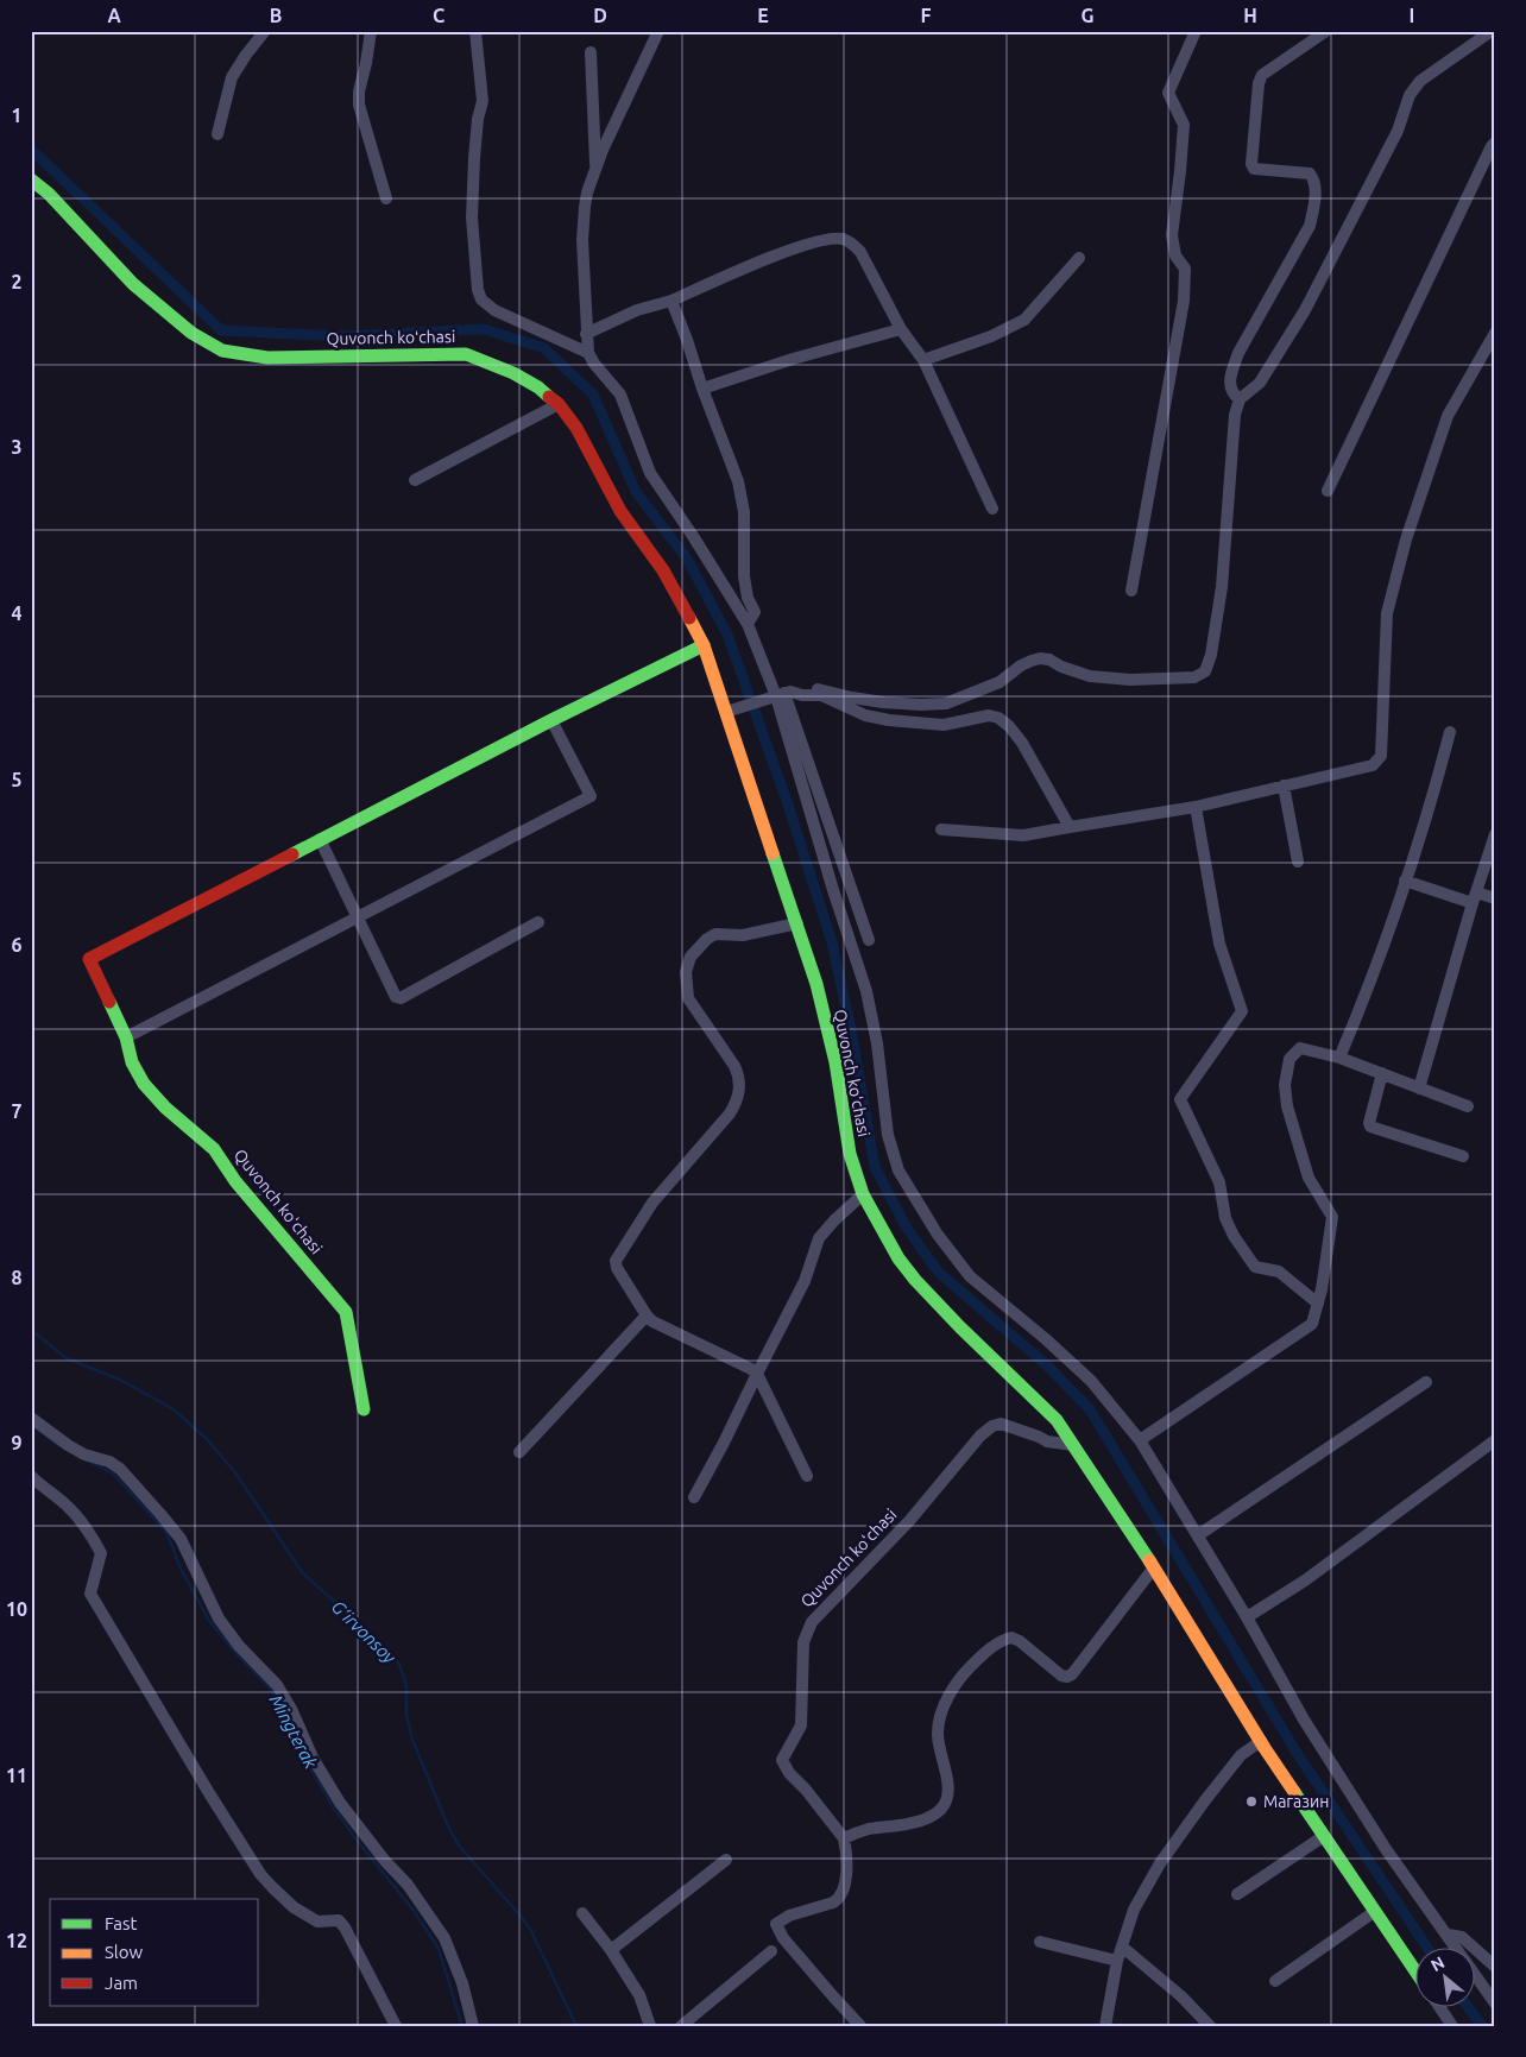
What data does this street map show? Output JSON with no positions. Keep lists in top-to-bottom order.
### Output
{
  "streets": {
    "street": ["Quvonch koʻchasi"]
  },
  "water": ["G‘irvonsoy", "Mingterak"],
  "places": ["Магазин"],
  "legend": ["Fast", "Slow", "Jam"],
  "north": "top left",
  "grid": {
    "columns": [
      "A",
      "B",
      "C",
      "D",
      "E",
      "F",
      "G",
      "H",
      "I"
    ],
    "rows": [
      "1",
      "2",
      "3",
      "4",
      "5",
      "6",
      "7",
      "8",
      "9",
      "10",
      "11",
      "12"
    ]
  }
}
